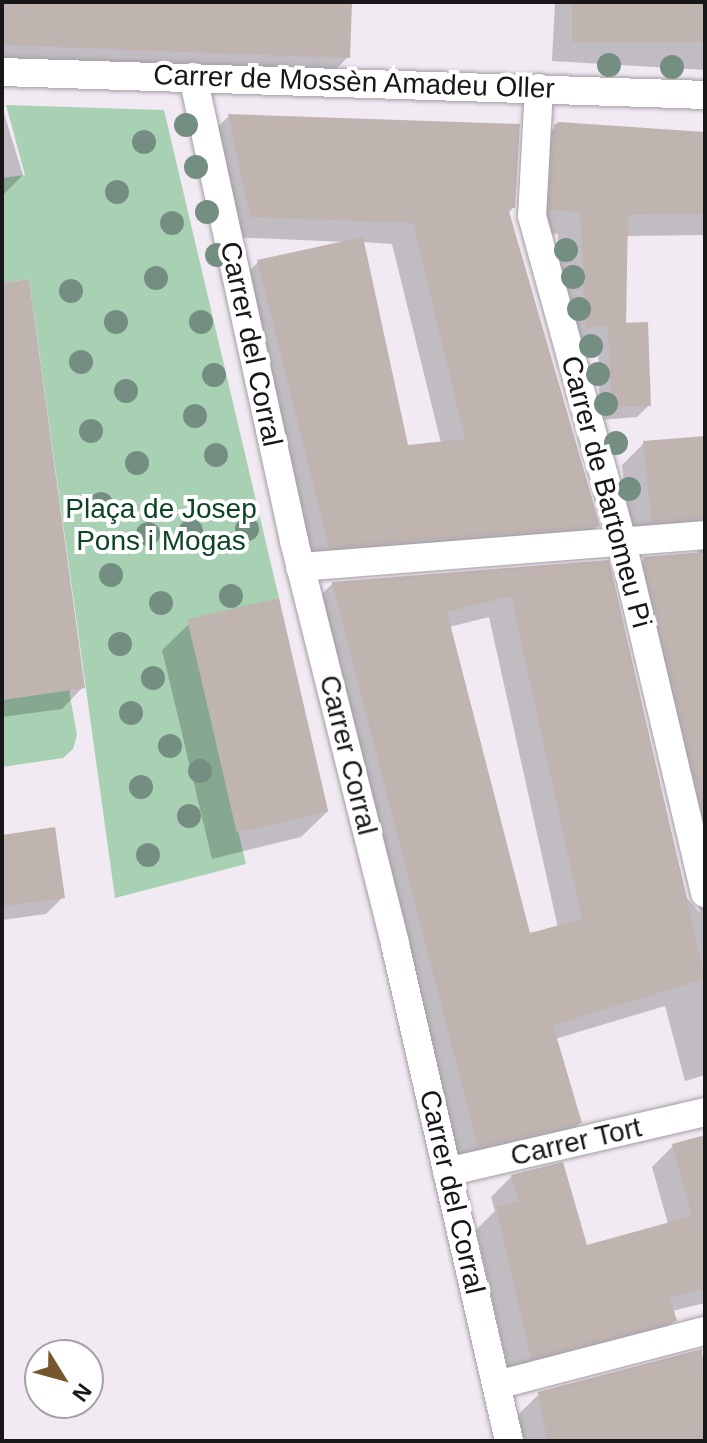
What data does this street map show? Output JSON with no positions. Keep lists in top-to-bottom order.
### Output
{
  "streets": {
    "street": [
      "Carrer de Mossèn Amadeu Oller",
      "Carrer del Corral",
      "Carrer de Bartomeu Pi",
      "Carrer Corral",
      "Carrer Tort"
    ]
  },
  "crossings": [
    ["Carrer de Mossèn Amadeu Oller", "Carrer del Corral"],
    ["Carrer de Mossèn Amadeu Oller", "Carrer de Bartomeu Pi"],
    ["Carrer del Corral", "Carrer Corral"],
    ["Carrer del Corral", "Carrer Tort"]
  ],
  "parks": ["Plaça de Josep Pons i Mogas"],
  "north": "bottom right"
}
